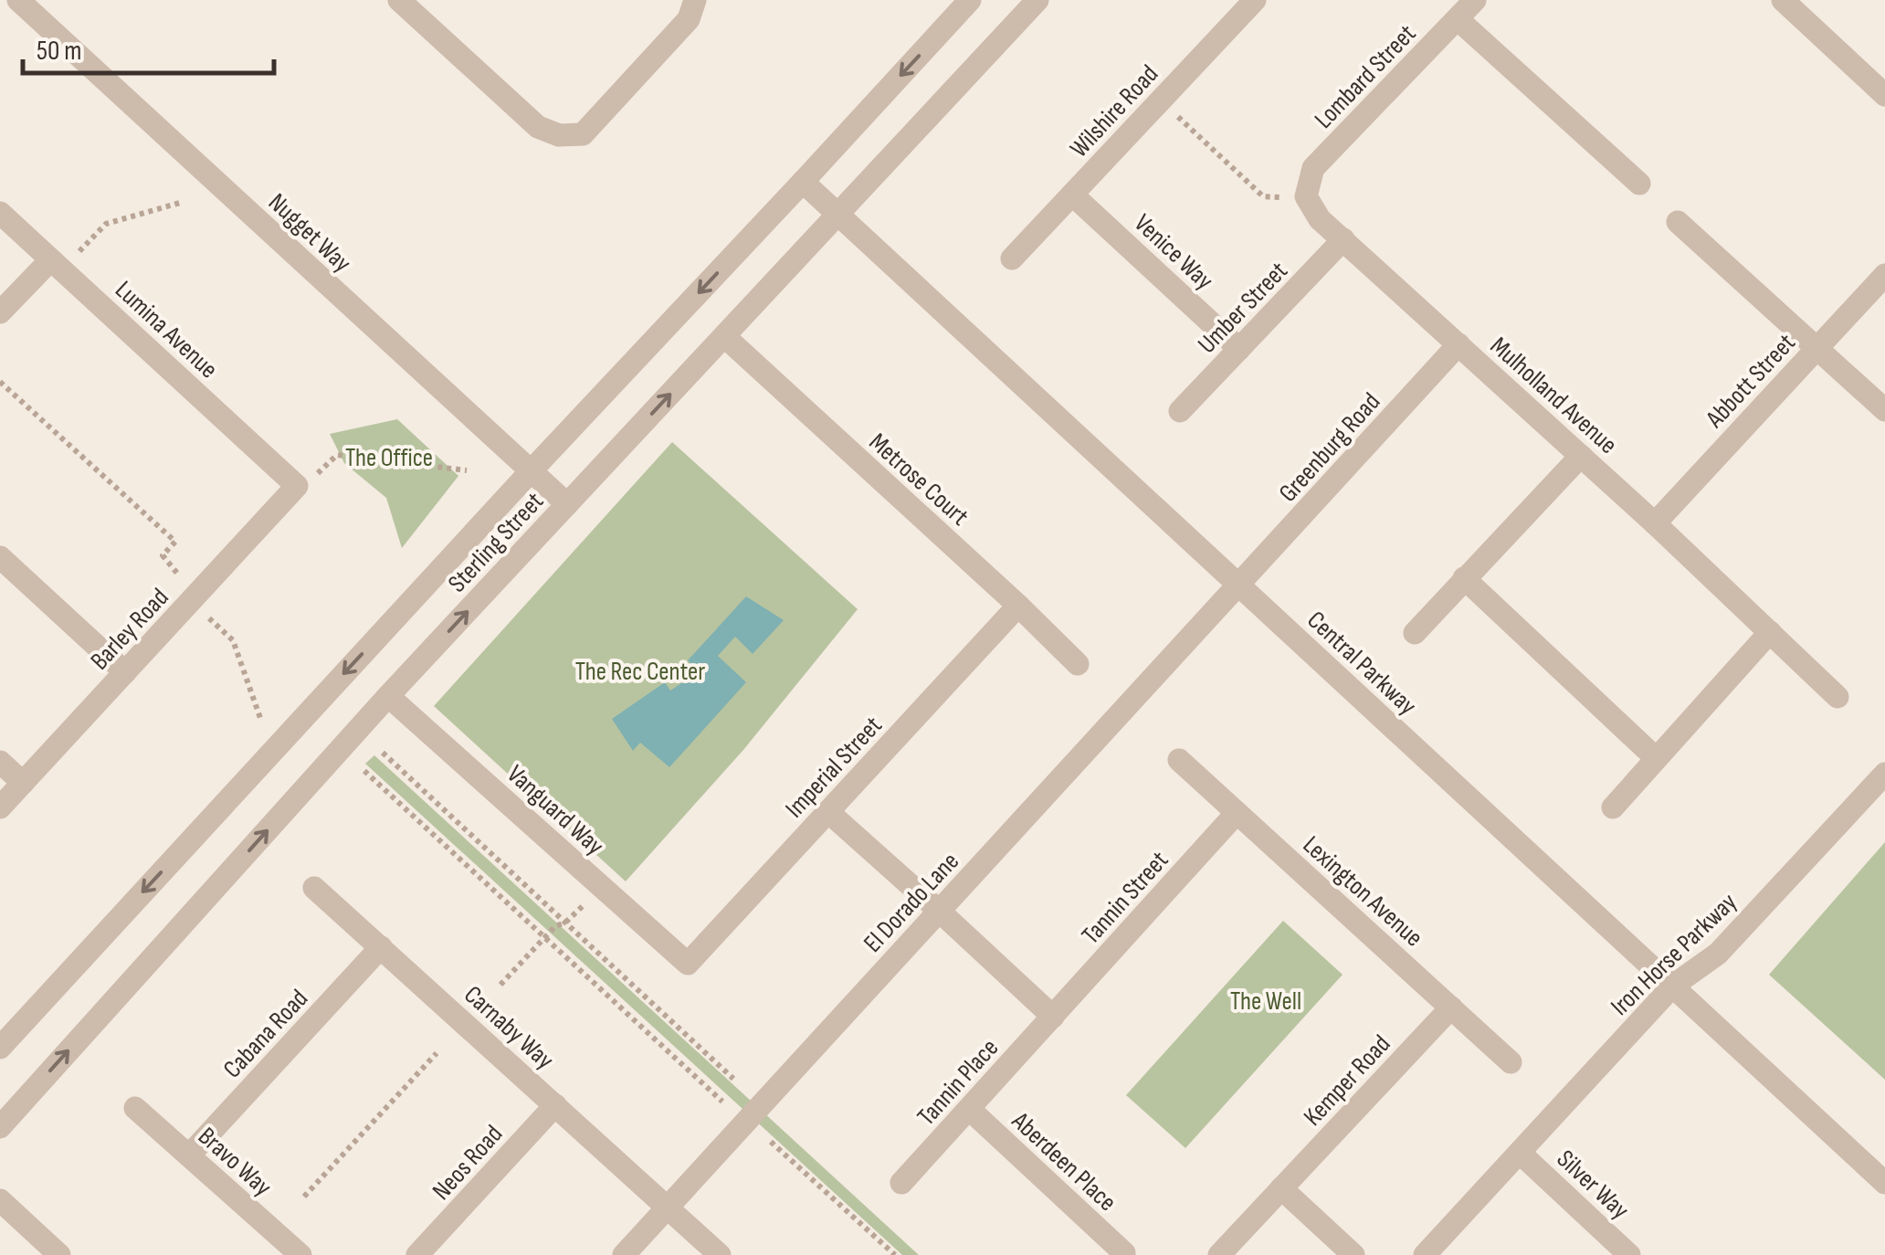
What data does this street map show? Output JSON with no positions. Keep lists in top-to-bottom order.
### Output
{
  "streets": {
    "street": [
      "Lombard Street",
      "Wilshire Road",
      "Nugget Way",
      "Venice Way",
      "Umber Street",
      "Lumina Avenue",
      "Abbott Street",
      "Mulholland Avenue",
      "Greenburg Road",
      "Metrose Court",
      "Sterling Street",
      "Barley Road",
      "Central Parkway",
      "Imperial Street",
      "Vanguard Way",
      "Lexington Avenue",
      "Tannin Street",
      "El Dorado Lane",
      "Iron Horse Parkway",
      "Carnaby Way",
      "Cabana Road",
      "Kemper Road",
      "Tannin Place",
      "Bravo Way",
      "Aberdeen Place",
      "Neos Road",
      "Silver Way"
    ]
  },
  "crossings": [
    ["Lombard Street", "Mulholland Avenue"],
    ["Wilshire Road", "Venice Way"],
    ["Nugget Way", "Sterling Street"],
    ["Venice Way", "Umber Street"],
    ["Umber Street", "Mulholland Avenue"],
    ["Lumina Avenue", "Barley Road"],
    ["Abbott Street", "Mulholland Avenue"],
    ["Mulholland Avenue", "Greenburg Road"],
    ["Greenburg Road", "Central Parkway"],
    ["Greenburg Road", "El Dorado Lane"],
    ["Metrose Court", "Sterling Street"],
    ["Metrose Court", "Imperial Street"],
    ["Sterling Street", "Central Parkway"],
    ["Sterling Street", "Vanguard Way"],
    ["Central Parkway", "El Dorado Lane"],
    ["Central Parkway", "Iron Horse Parkway"],
    ["Imperial Street", "Vanguard Way"],
    ["Lexington Avenue", "Tannin Street"],
    ["Lexington Avenue", "Kemper Road"],
    ["Tannin Street", "Tannin Place"],
    ["El Dorado Lane", "Carnaby Way"],
    ["Iron Horse Parkway", "Silver Way"],
    ["Carnaby Way", "Cabana Road"],
    ["Carnaby Way", "Neos Road"],
    ["Cabana Road", "Bravo Way"],
    ["Tannin Place", "Aberdeen Place"]
  ],
  "parks": ["The Office", "The Rec Center", "The Well"],
  "scale_bar": "50 m"
}
